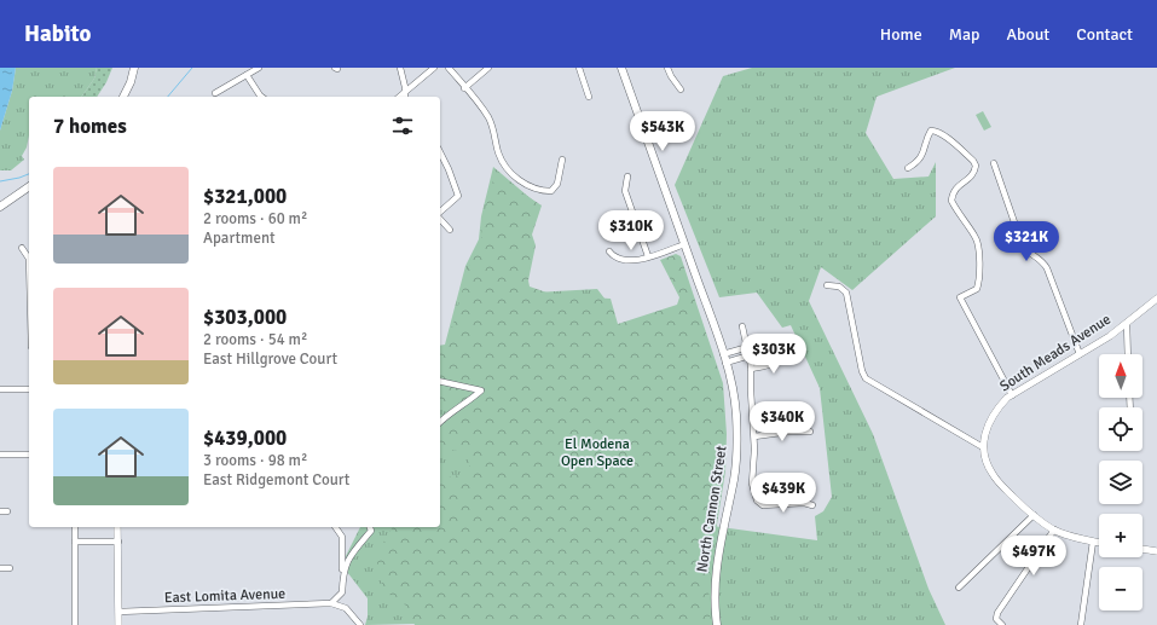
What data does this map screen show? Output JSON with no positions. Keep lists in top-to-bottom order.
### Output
{
  "streets": {
    "main road": ["North Cannon Street"],
    "street": ["South Meads Avenue", "East Lomita Avenue"]
  },
  "parks": ["El Modena Open Space"],
  "north": "top",
  "page": {
    "header": "Habito",
    "nav": [
      "Home",
      "Map",
      "About",
      "Contact"
    ],
    "heading": "7 homes",
    "price": [
      "$543K",
      "$310K",
      "$321K",
      "$303K",
      "$340K",
      "$439K",
      "$497K"
    ],
    "list": [
      {
        "name": "$321,000",
        "note": "2 rooms · 60 m² · Apartment"
      },
      {
        "name": "$303,000",
        "note": "2 rooms · 54 m² · East Hillgrove Court"
      },
      {
        "name": "$439,000",
        "note": "3 rooms · 98 m² · East Ridgemont Court"
      }
    ],
    "map_buttons": ["+", "−"]
  }
}
